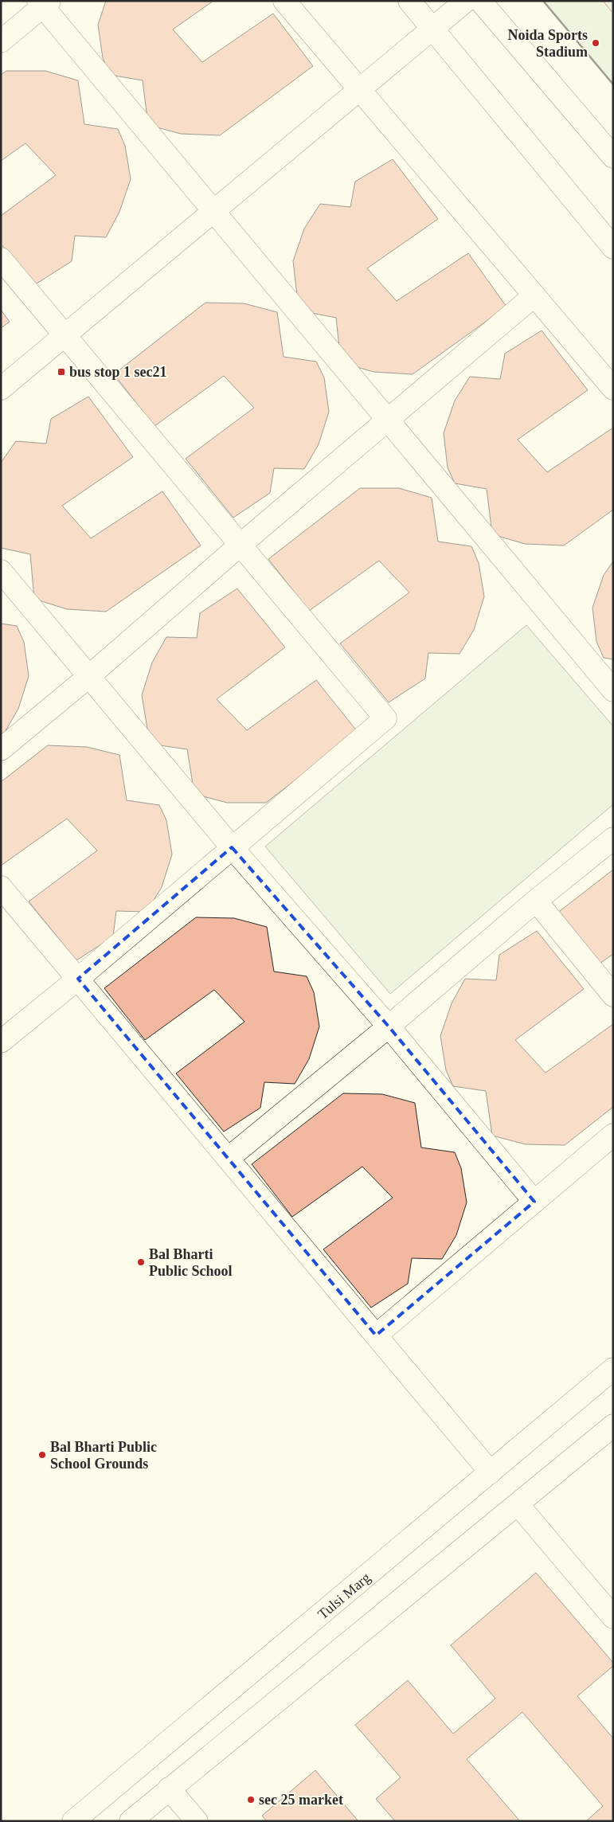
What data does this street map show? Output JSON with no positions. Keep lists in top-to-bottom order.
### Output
{
  "streets": {
    "street": ["Tulsi Marg"]
  },
  "places": {
    "other": [
      "Noida Sports Stadium",
      "Bal Bharti Public School",
      "Bal Bharti Public School Grounds",
      "sec 25 market"
    ],
    "transit": ["bus stop 1 sec21"]
  }
}
